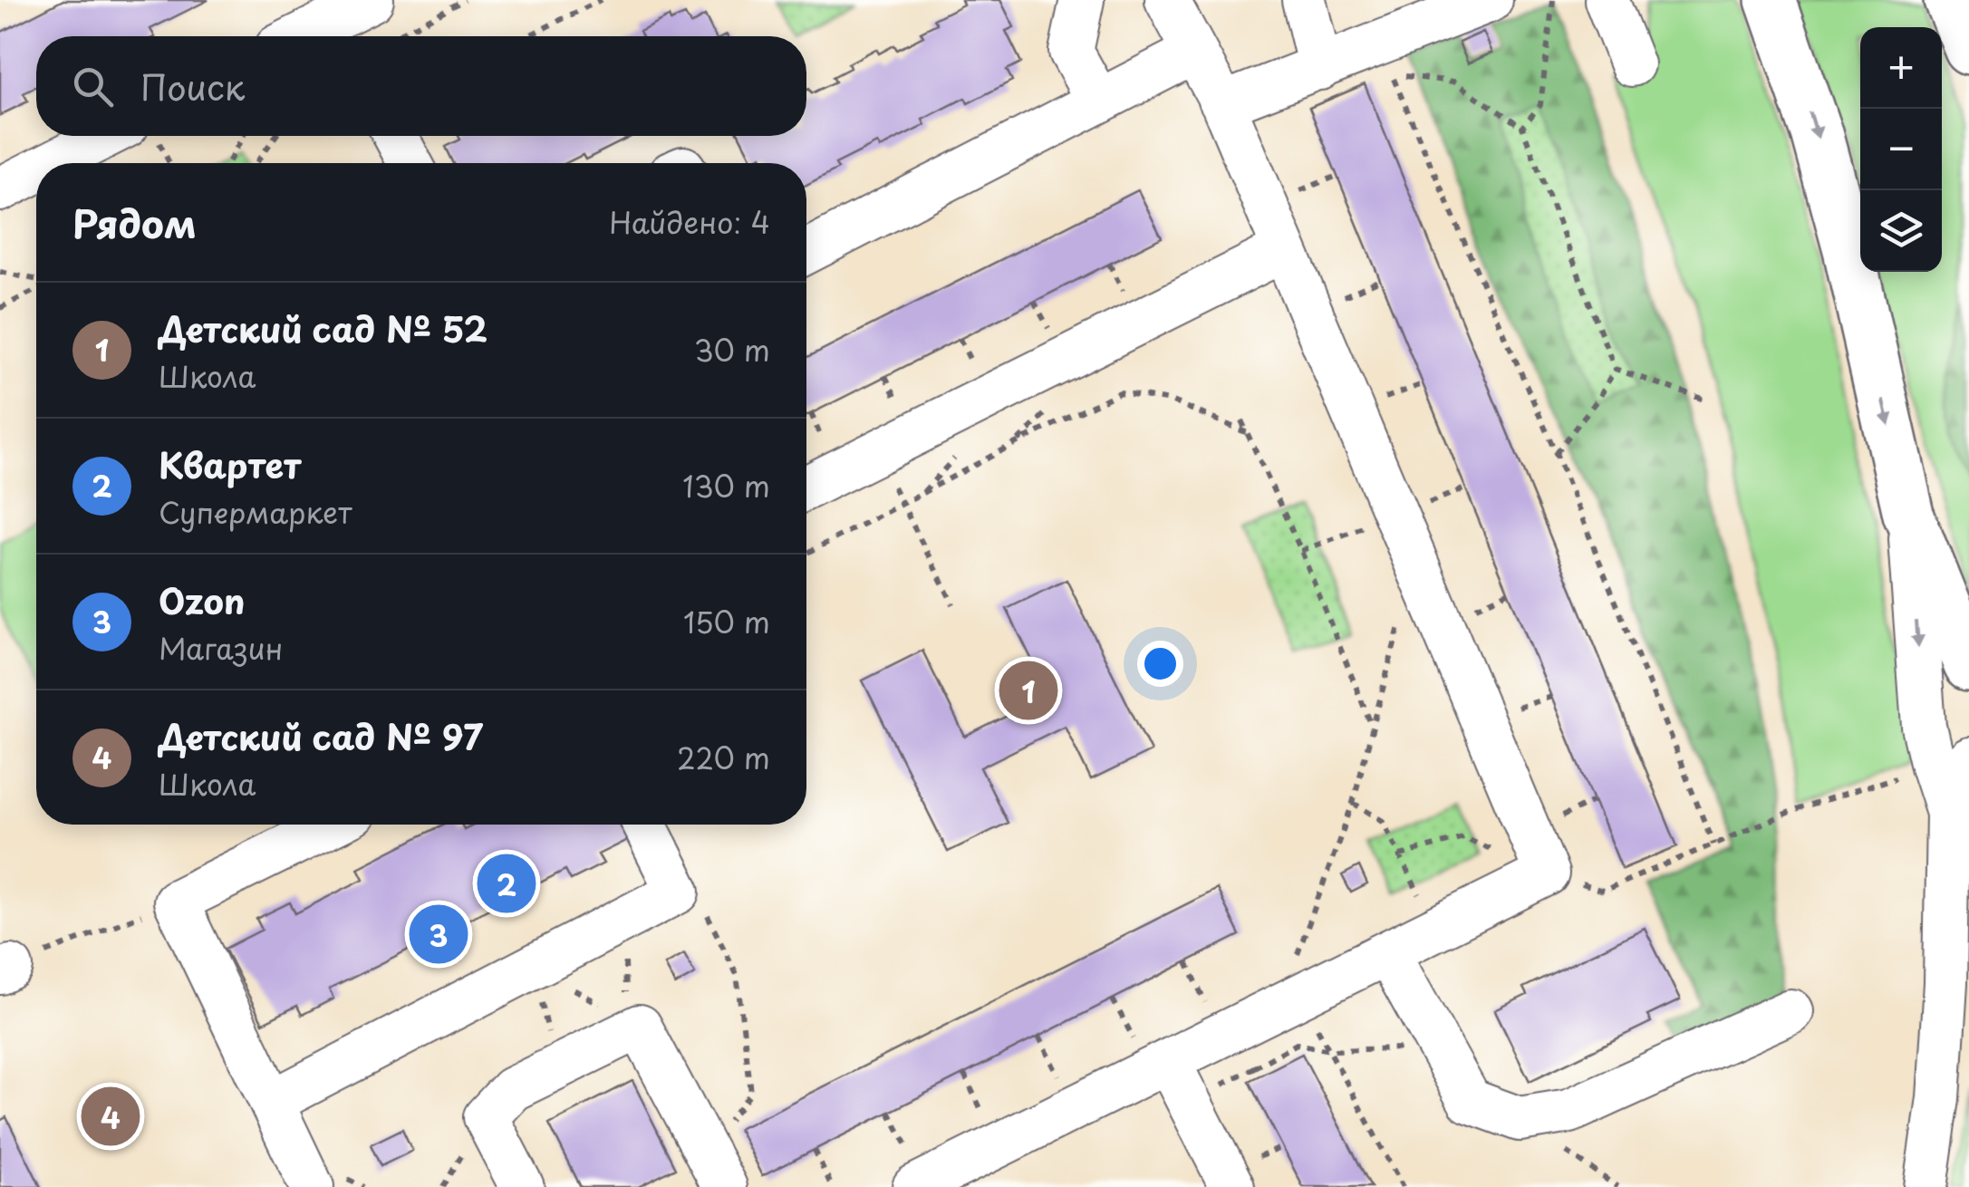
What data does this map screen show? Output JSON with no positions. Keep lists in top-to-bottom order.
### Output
{
  "page": {
    "map_buttons": ["+", "−"],
    "search": "Поиск",
    "heading": ["Рядом", "Найдено: 4"],
    "list": [
      {
        "mark": "1",
        "name": "Детский сад № 52",
        "note": "Школа",
        "value": "30 m"
      },
      {
        "mark": "2",
        "name": "Квартет",
        "note": "Супермаркет",
        "value": "130 m"
      },
      {
        "mark": "3",
        "name": "Ozon",
        "note": "Магазин",
        "value": "150 m"
      },
      {
        "mark": "4",
        "name": "Детский сад № 97",
        "note": "Школа",
        "value": "220 m"
      }
    ],
    "pins": [
      "1",
      "2",
      "3",
      "4"
    ]
  }
}
